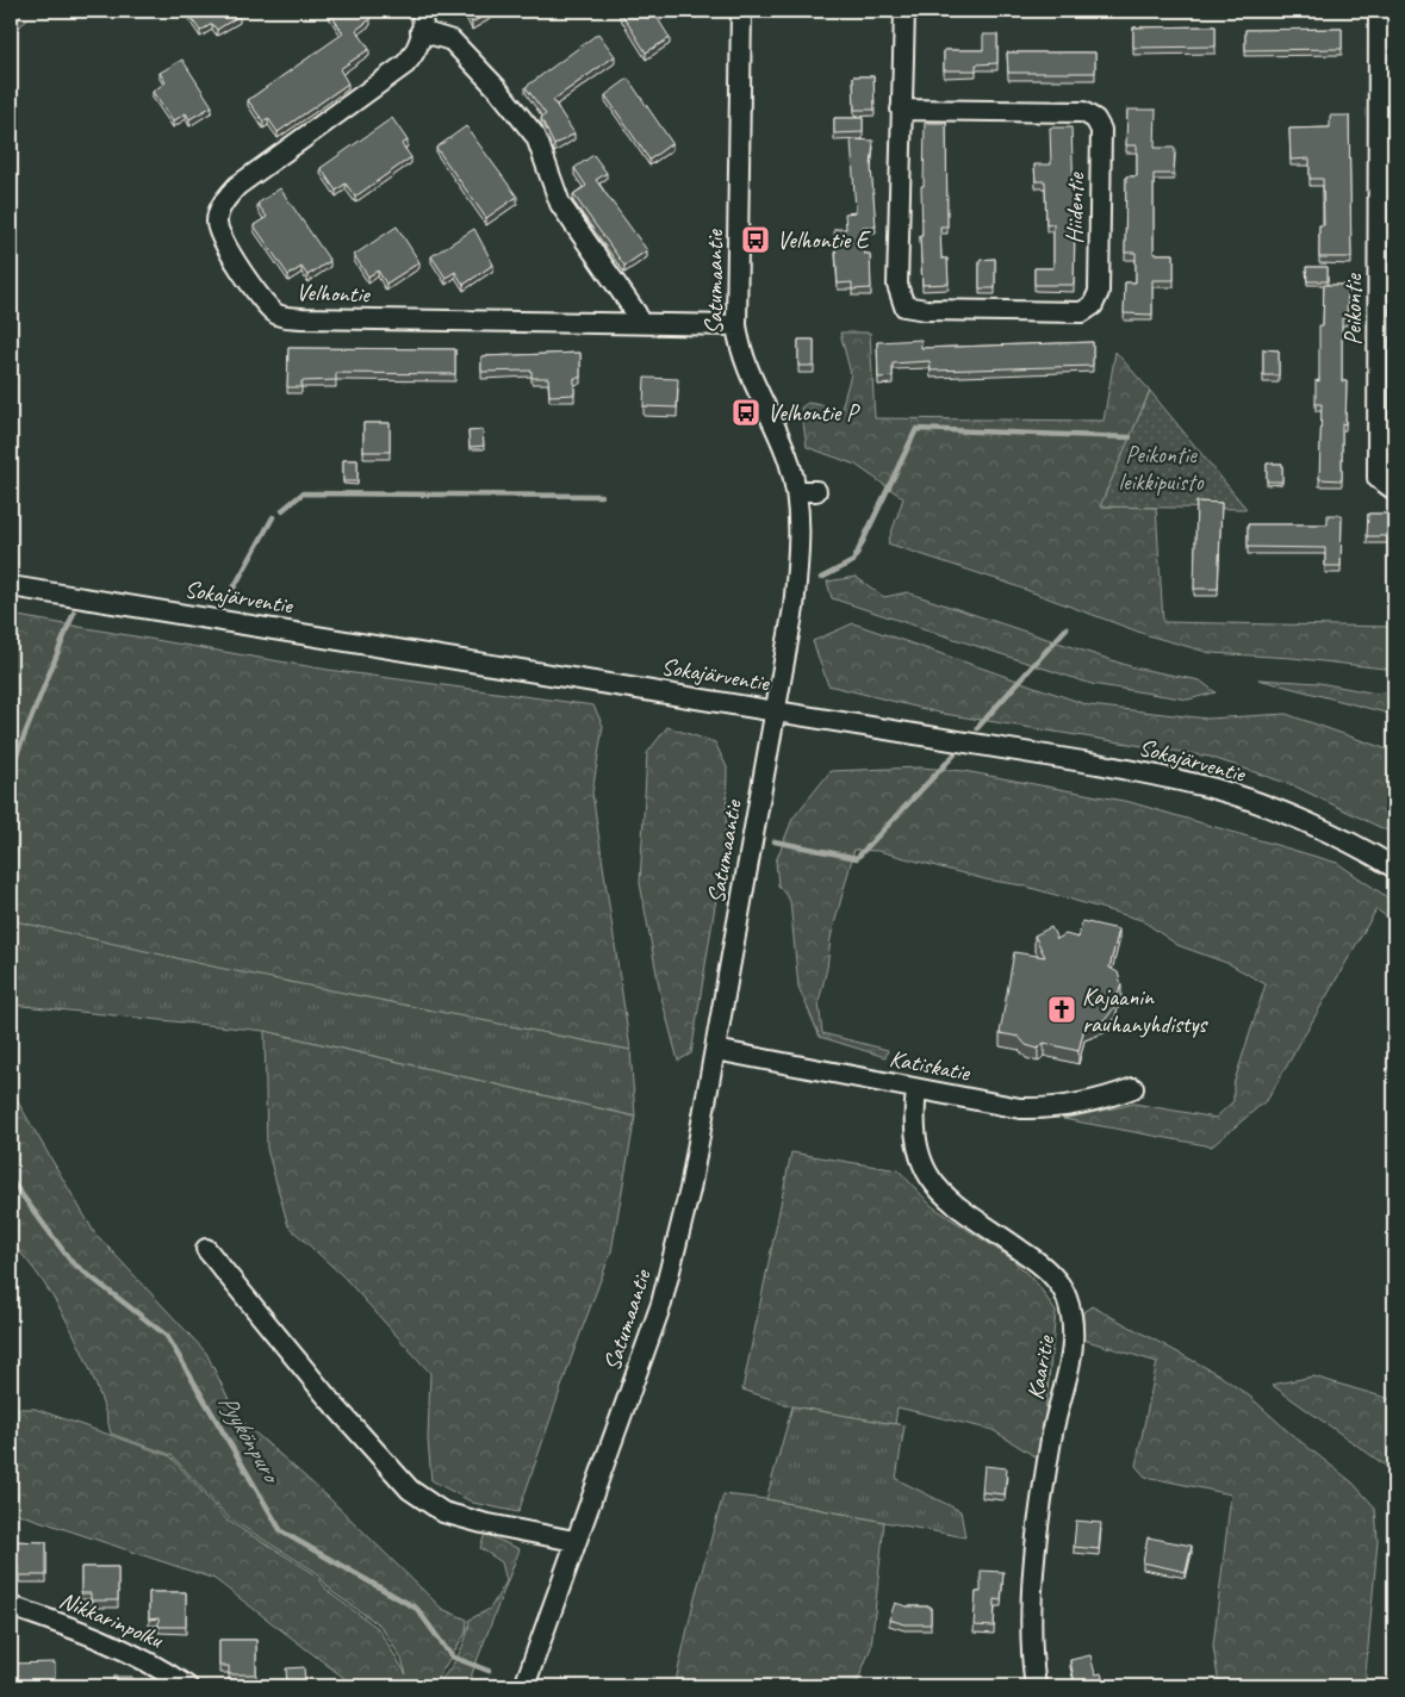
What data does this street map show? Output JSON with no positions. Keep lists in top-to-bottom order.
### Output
{
  "streets": {
    "street": [
      "Hiidentie",
      "Satumaantie",
      "Velhontie",
      "Peikontie",
      "Sokajärventie",
      "Katiskatie",
      "Kaaritie",
      "Nikkarinpolku"
    ]
  },
  "crossings": [
    ["Satumaantie", "Velhontie"],
    ["Satumaantie", "Sokajärventie"],
    ["Satumaantie", "Katiskatie"],
    ["Katiskatie", "Kaaritie"]
  ],
  "water": ["Pyykönpuro"],
  "parks": ["Peikontie leikkipuisto"],
  "places": {
    "bus stop": ["Velhontie E", "Velhontie P"],
    "church": ["Kajaanin rauhanyhdistys"]
  }
}
